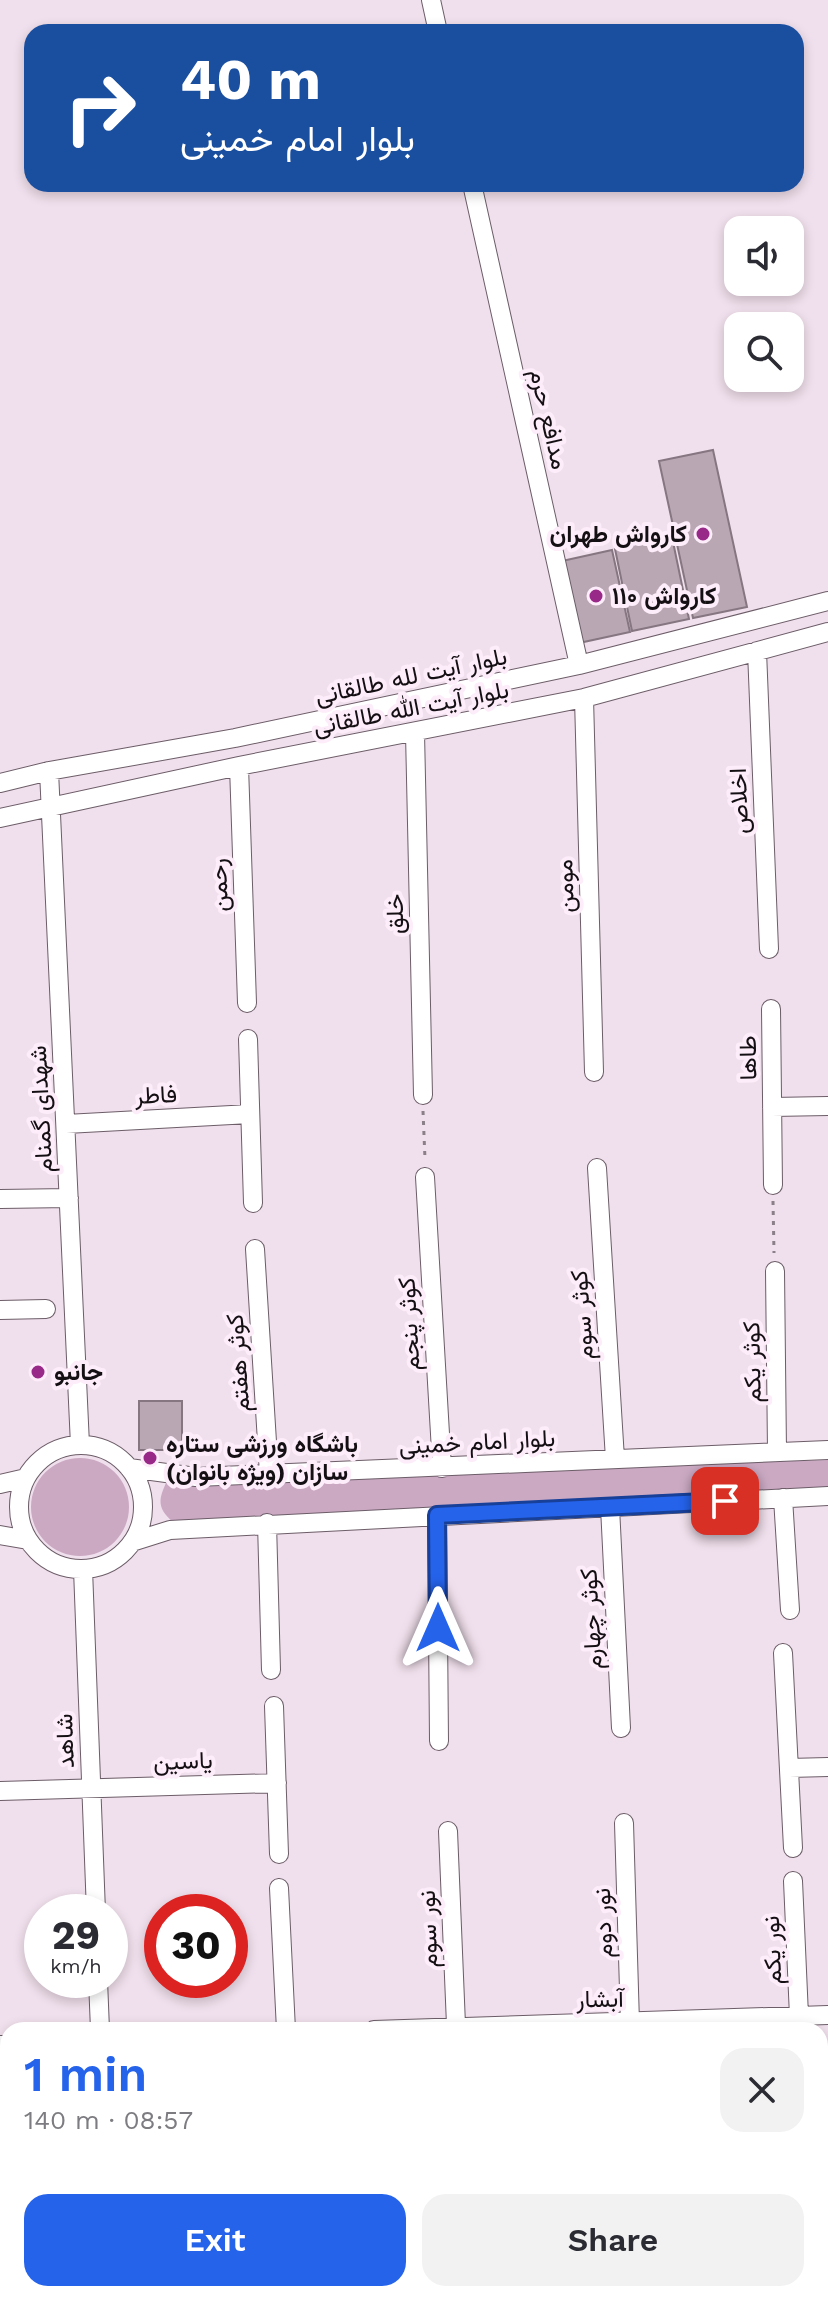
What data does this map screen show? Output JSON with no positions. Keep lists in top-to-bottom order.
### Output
{
  "streets": {
    "street": [
      "مدافع حرم",
      "بلوار آیت لله طالقانی",
      "بلوار آیت الله طالقانی",
      "اخلاص",
      "رحمن",
      "مومن",
      "خلق",
      "طاها",
      "فاطر",
      "شهدای گمنام",
      "کوثر سوم",
      "کوثر پنجم",
      "کوثر یکم",
      "کوثر هفتم",
      "بلوار امام خمینی",
      "کوثر چهارم",
      "شاهد",
      "یاسین",
      "نور دوم",
      "نور سوم",
      "نور یکم",
      "آبشار"
    ]
  },
  "crossings": [
    ["مدافع حرم", "بلوار آیت لله طالقانی"],
    ["بلوار آیت لله طالقانی", "شهدای گمنام"],
    ["بلوار آیت الله طالقانی", "اخلاص"],
    ["بلوار آیت الله طالقانی", "رحمن"],
    ["بلوار آیت الله طالقانی", "مومن"],
    ["بلوار آیت الله طالقانی", "خلق"],
    ["بلوار آیت الله طالقانی", "شهدای گمنام"],
    ["فاطر", "شهدای گمنام"],
    ["شهدای گمنام", "بلوار امام خمینی"],
    ["شهدای گمنام", "شاهد"],
    ["کوثر سوم", "بلوار امام خمینی"],
    ["کوثر پنجم", "بلوار امام خمینی"],
    ["کوثر یکم", "بلوار امام خمینی"],
    ["کوثر هفتم", "بلوار امام خمینی"],
    ["بلوار امام خمینی", "شاهد"],
    ["شاهد", "یاسین"],
    ["نور یکم", "آبشار"]
  ],
  "places": [
    "کارواش طهران",
    "کارواش ۱۱۰",
    "جانبو",
    "باشگاه ورزشی ستاره سازان (ویژه بانوان)"
  ],
  "page": {
    "turn": ["40 m", "بلوار امام خمینی"],
    "speed": "29 km/h",
    "limit": "30",
    "heading": ["1 min", "140 m · 08:57"],
    "buttons": ["Exit", "Share"]
  }
}
